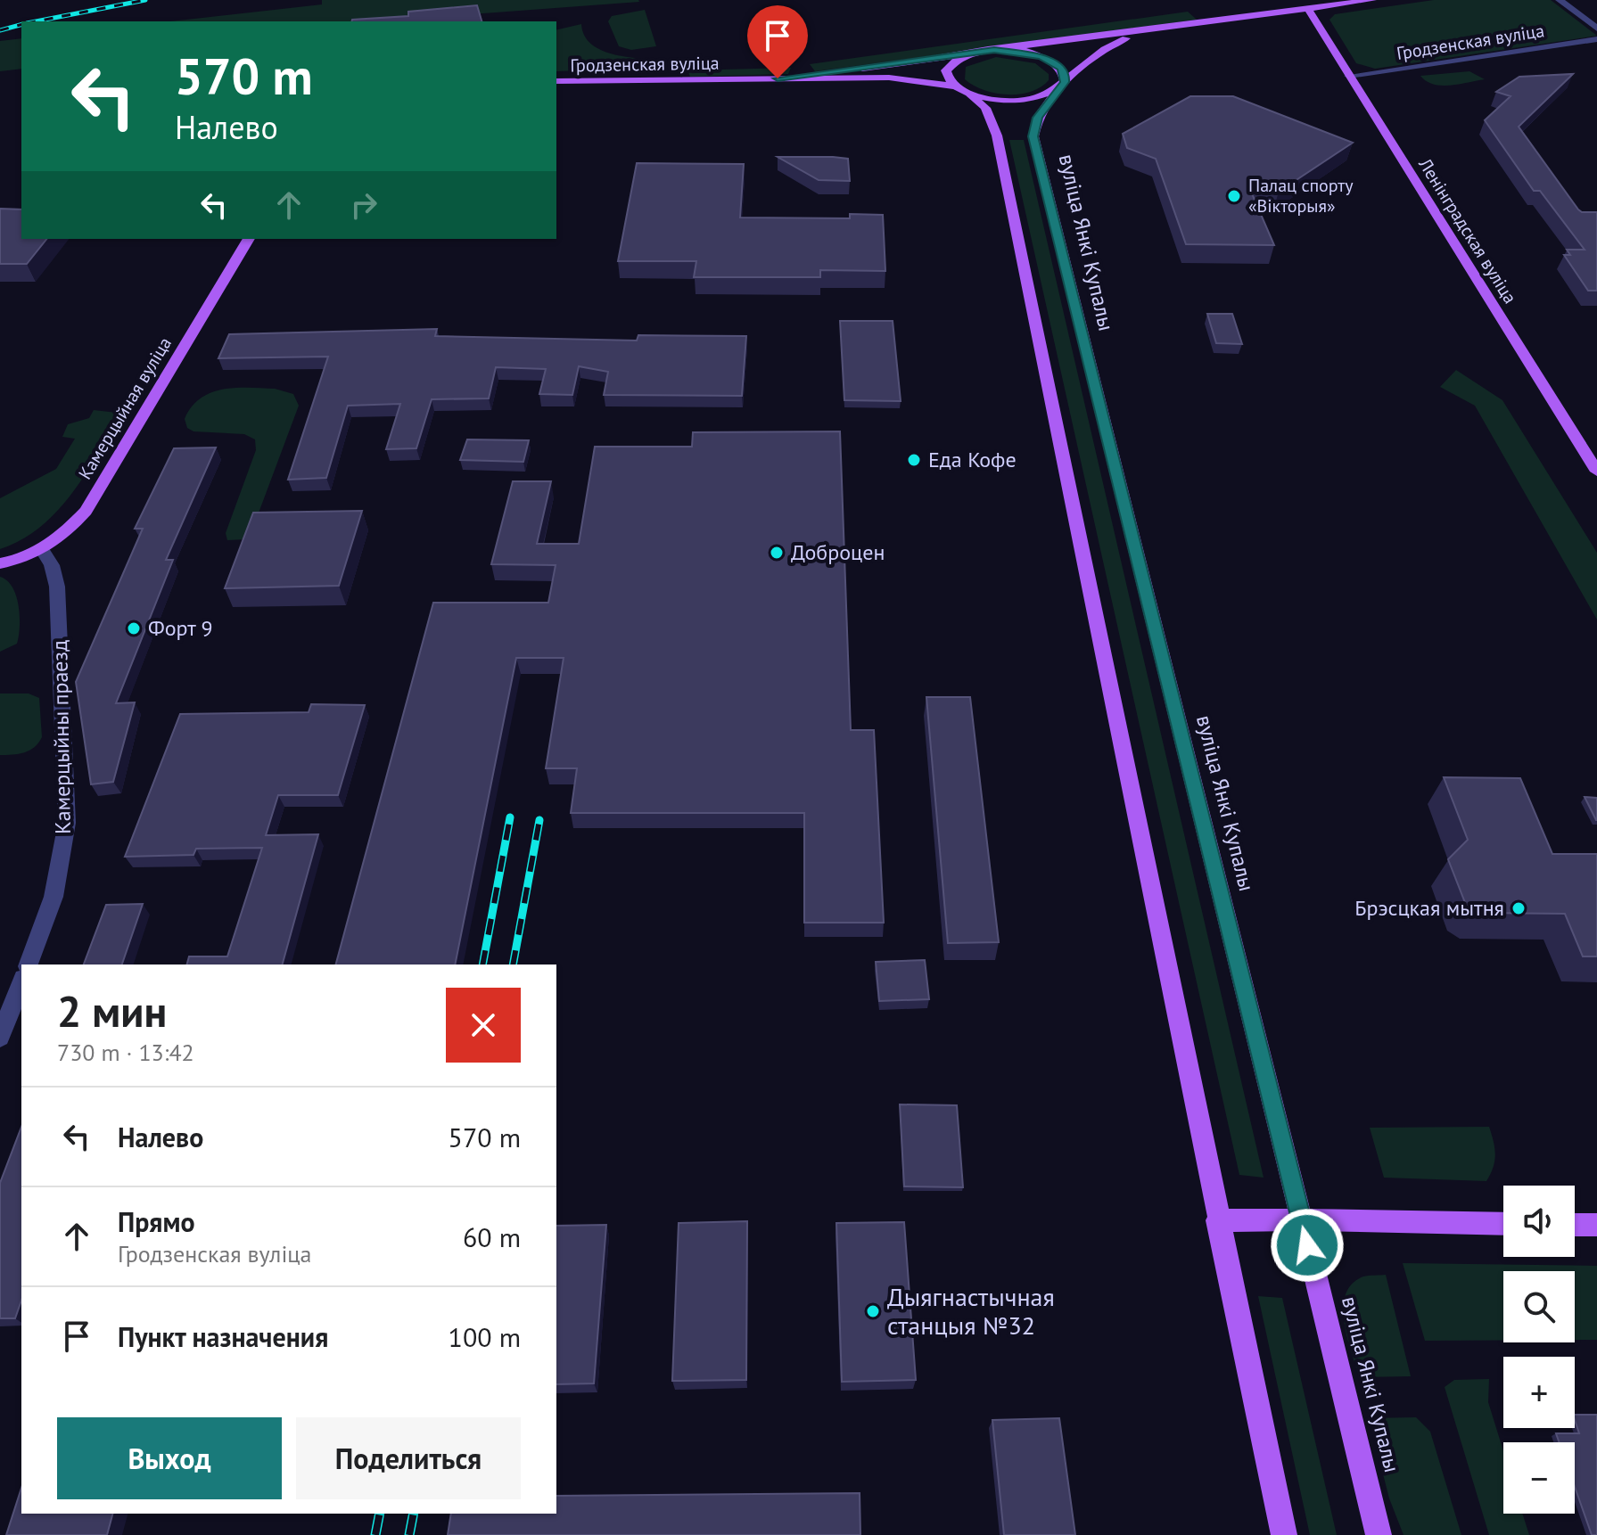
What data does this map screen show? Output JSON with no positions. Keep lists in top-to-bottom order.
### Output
{
  "streets": {
    "main road": [
      "Гродзенская вуліца",
      "Ленінградская вуліца",
      "вуліца Янкі Купалы",
      "Камерцыйная вуліца"
    ],
    "street": ["Камерцыйны праезд"]
  },
  "crossings": [
    ["Гродзенская вуліца", "Ленінградская вуліца"],
    ["Камерцыйная вуліца", "Камерцыйны праезд"]
  ],
  "places": [
    "Палац спорту «Вікторыя»",
    "Еда Кофе",
    "Доброцен",
    "Форт 9",
    "Брэсцкая мытня",
    "Дыягнастычная станцыя №32"
  ],
  "page": {
    "turn": ["570 m", "Налево"],
    "heading": ["2 мин", "730 m · 13:42"],
    "list": [
      {
        "name": "Налево",
        "value": "570 m"
      },
      {
        "name": "Прямо",
        "note": "Гродзенская вуліца",
        "value": "60 m"
      },
      {
        "name": "Пункт назначения",
        "value": "100 m"
      }
    ],
    "map_buttons": ["+", "−"],
    "buttons": ["Выход", "Поделиться"]
  }
}
